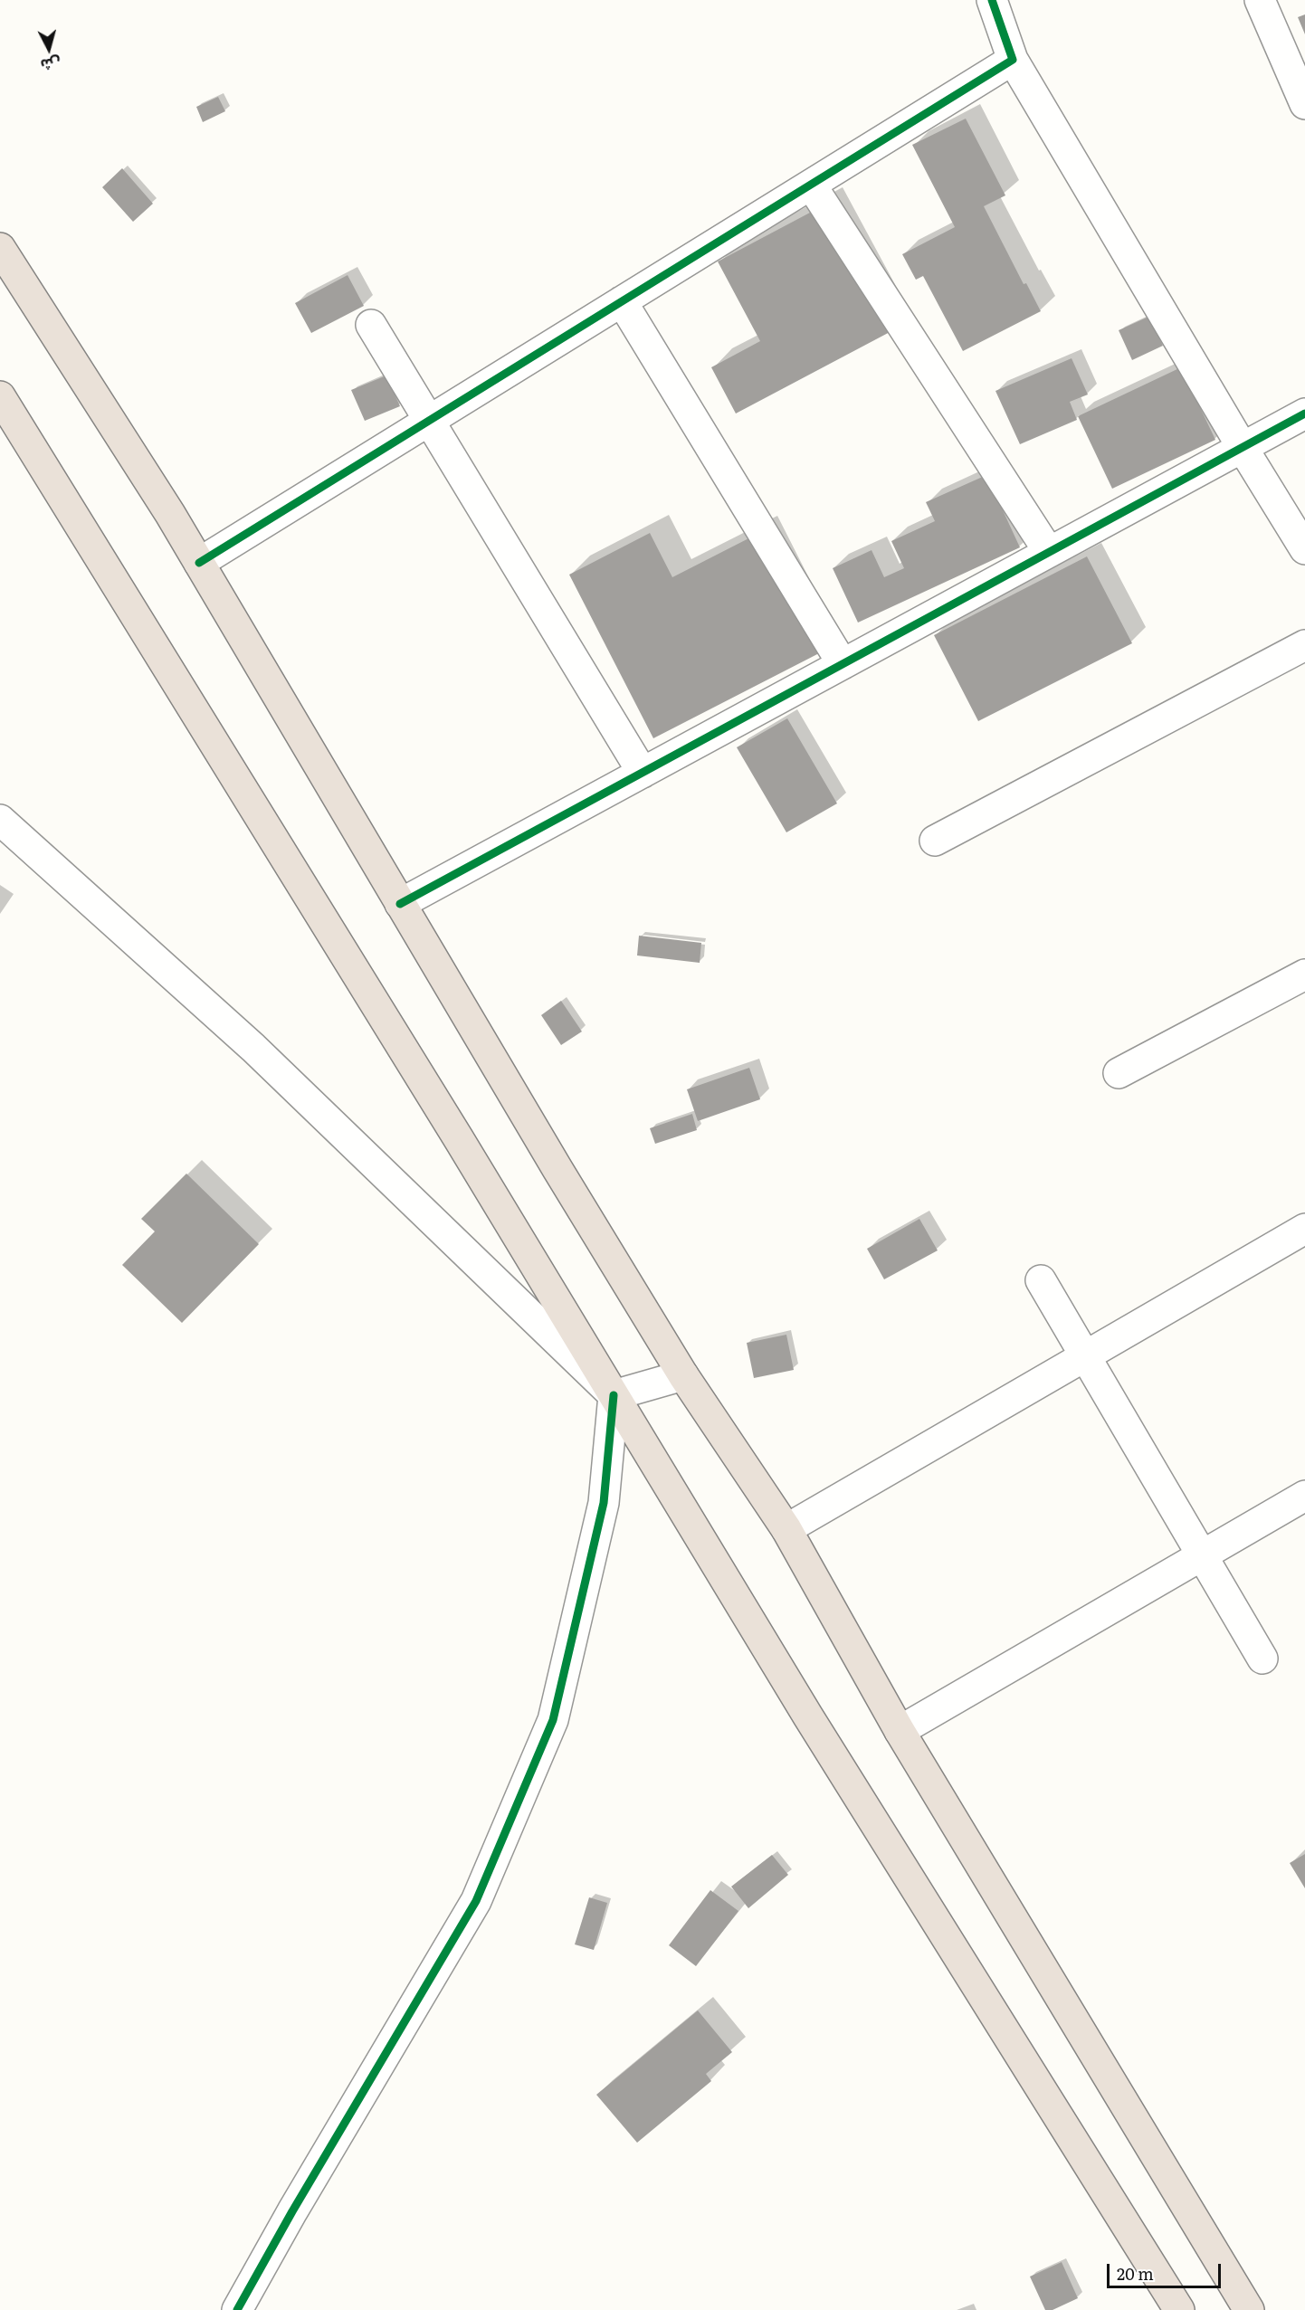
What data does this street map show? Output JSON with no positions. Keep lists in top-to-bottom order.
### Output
{
  "scale_bar": "20 m",
  "north": "bottom"
}
